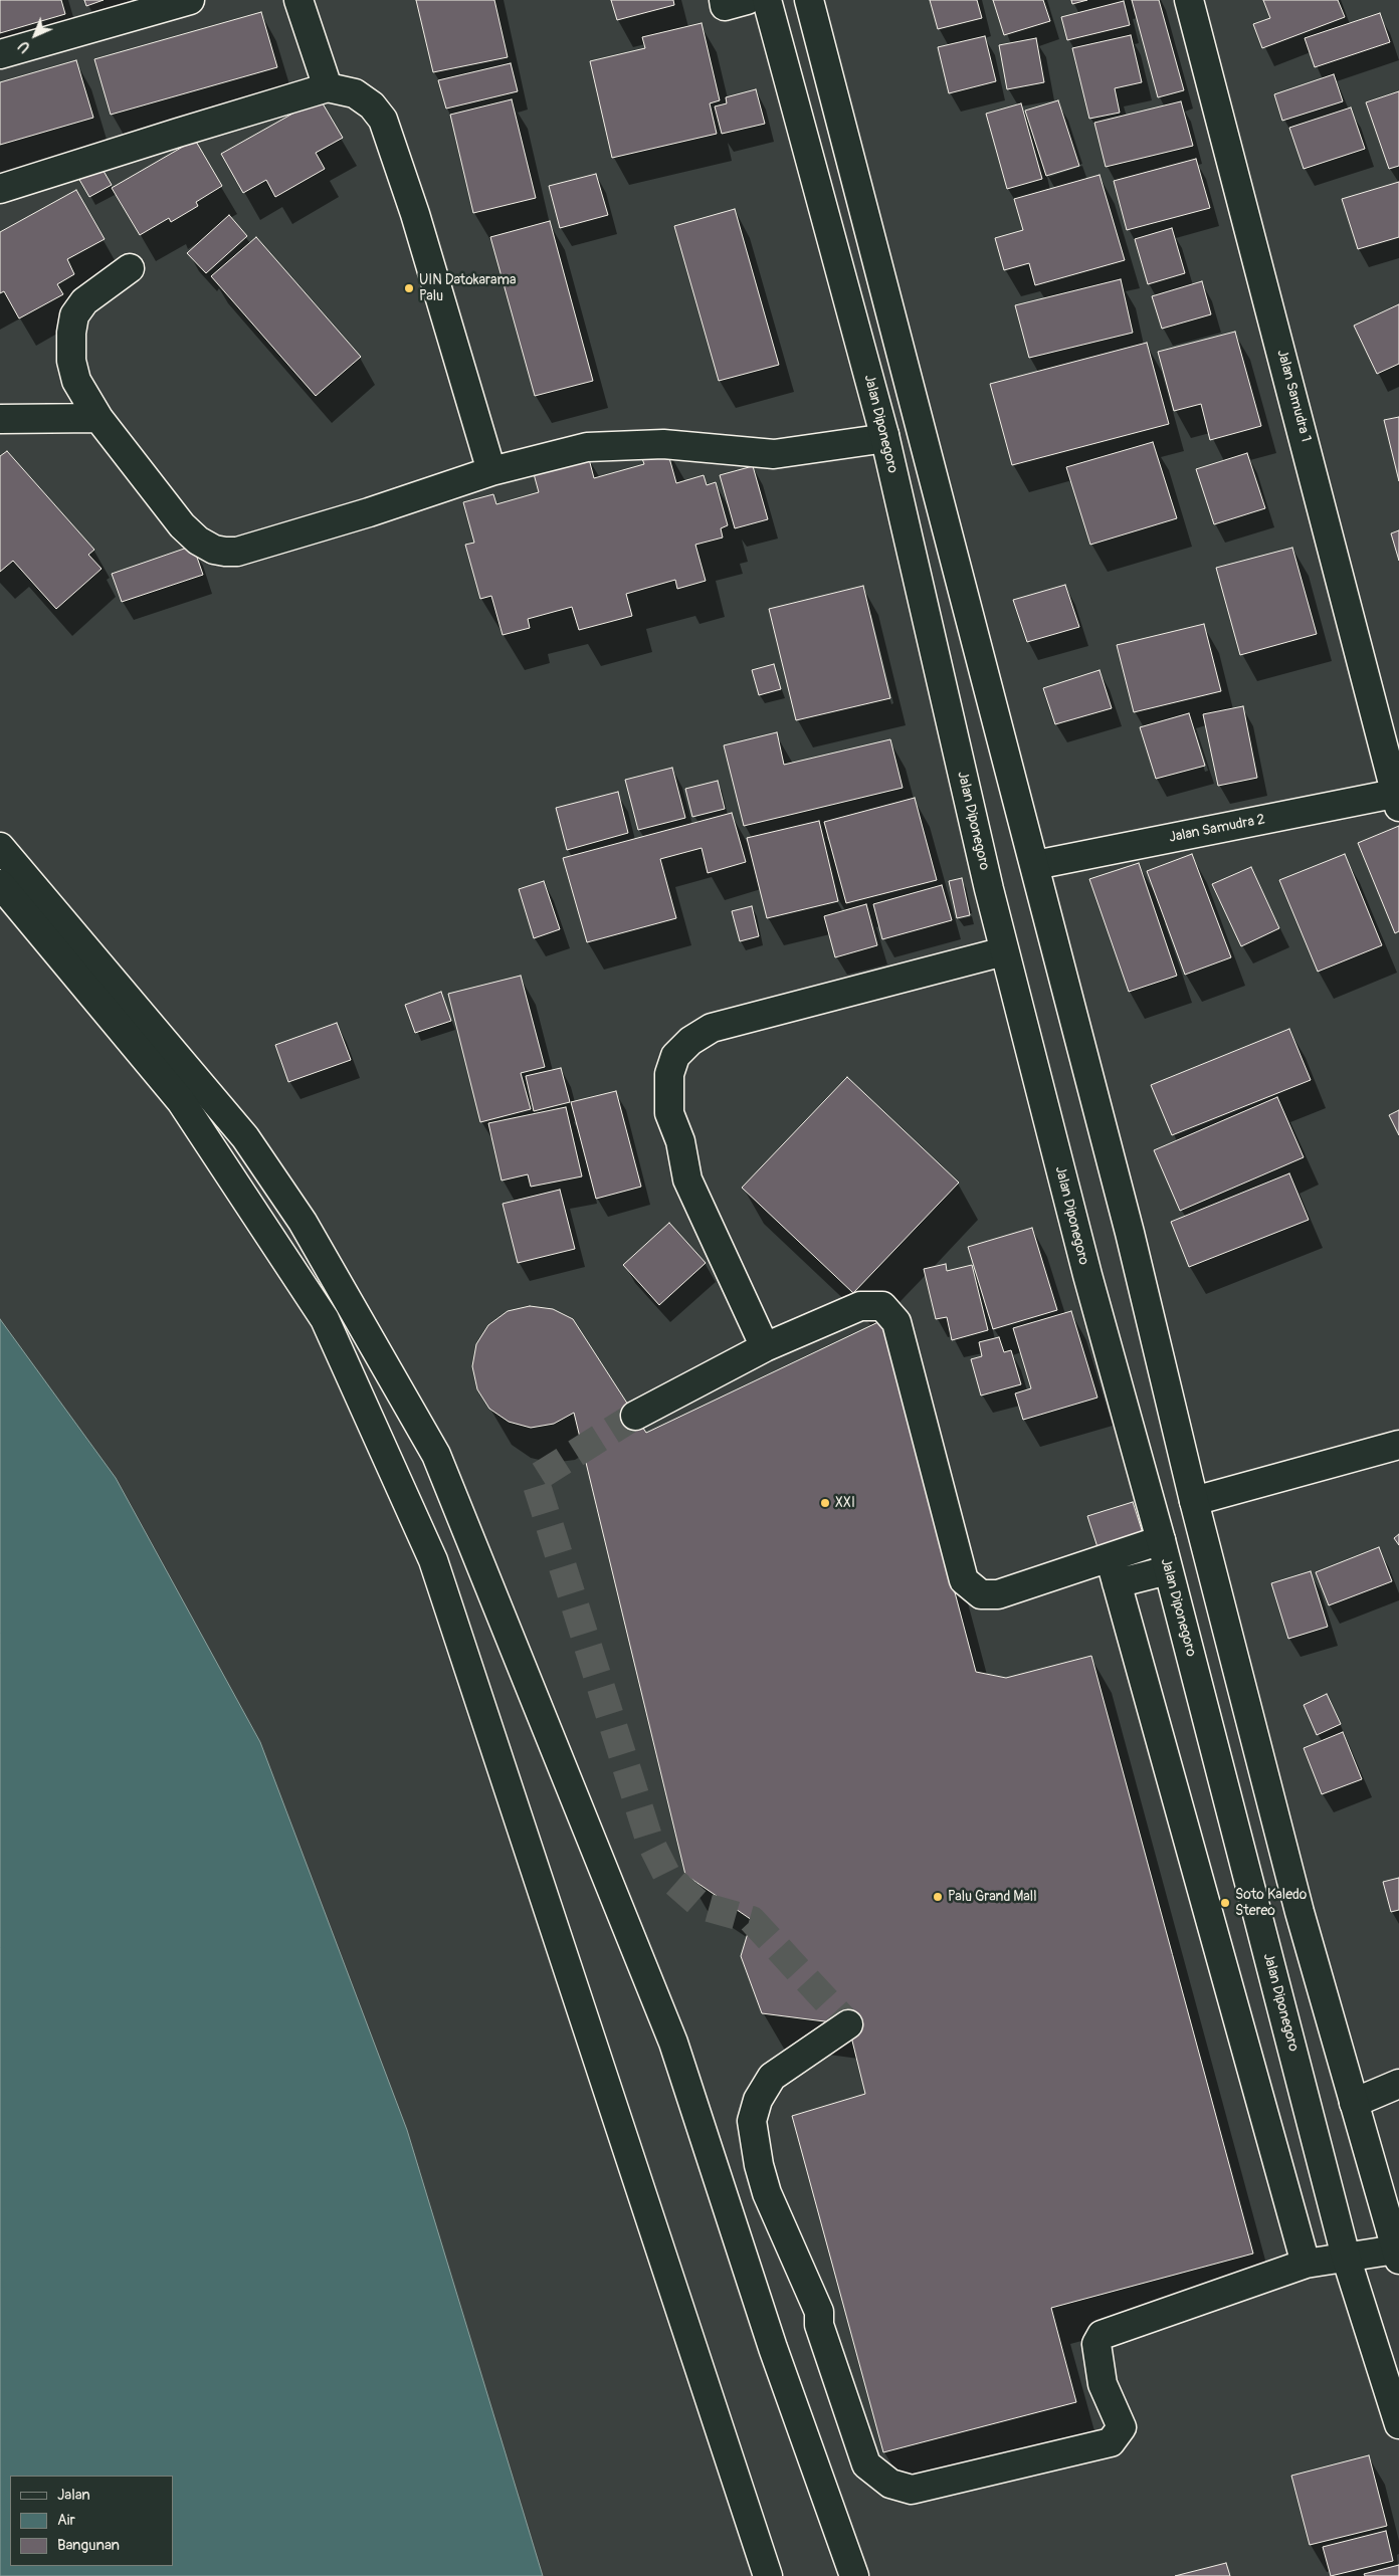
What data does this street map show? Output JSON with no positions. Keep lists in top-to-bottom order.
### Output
{
  "streets": {
    "main road": ["Jalan Samudra 1", "Jalan Diponegoro", "Jalan Samudra 2"]
  },
  "crossings": [
    ["Jalan Samudra 1", "Jalan Samudra 2"]
  ],
  "places": [
    "UIN Datokarama Palu",
    "XXI",
    "Palu Grand Mall",
    "Soto Kaledo Stereo"
  ],
  "legend": ["Jalan", "Air", "Bangunan"],
  "north": "bottom left"
}
